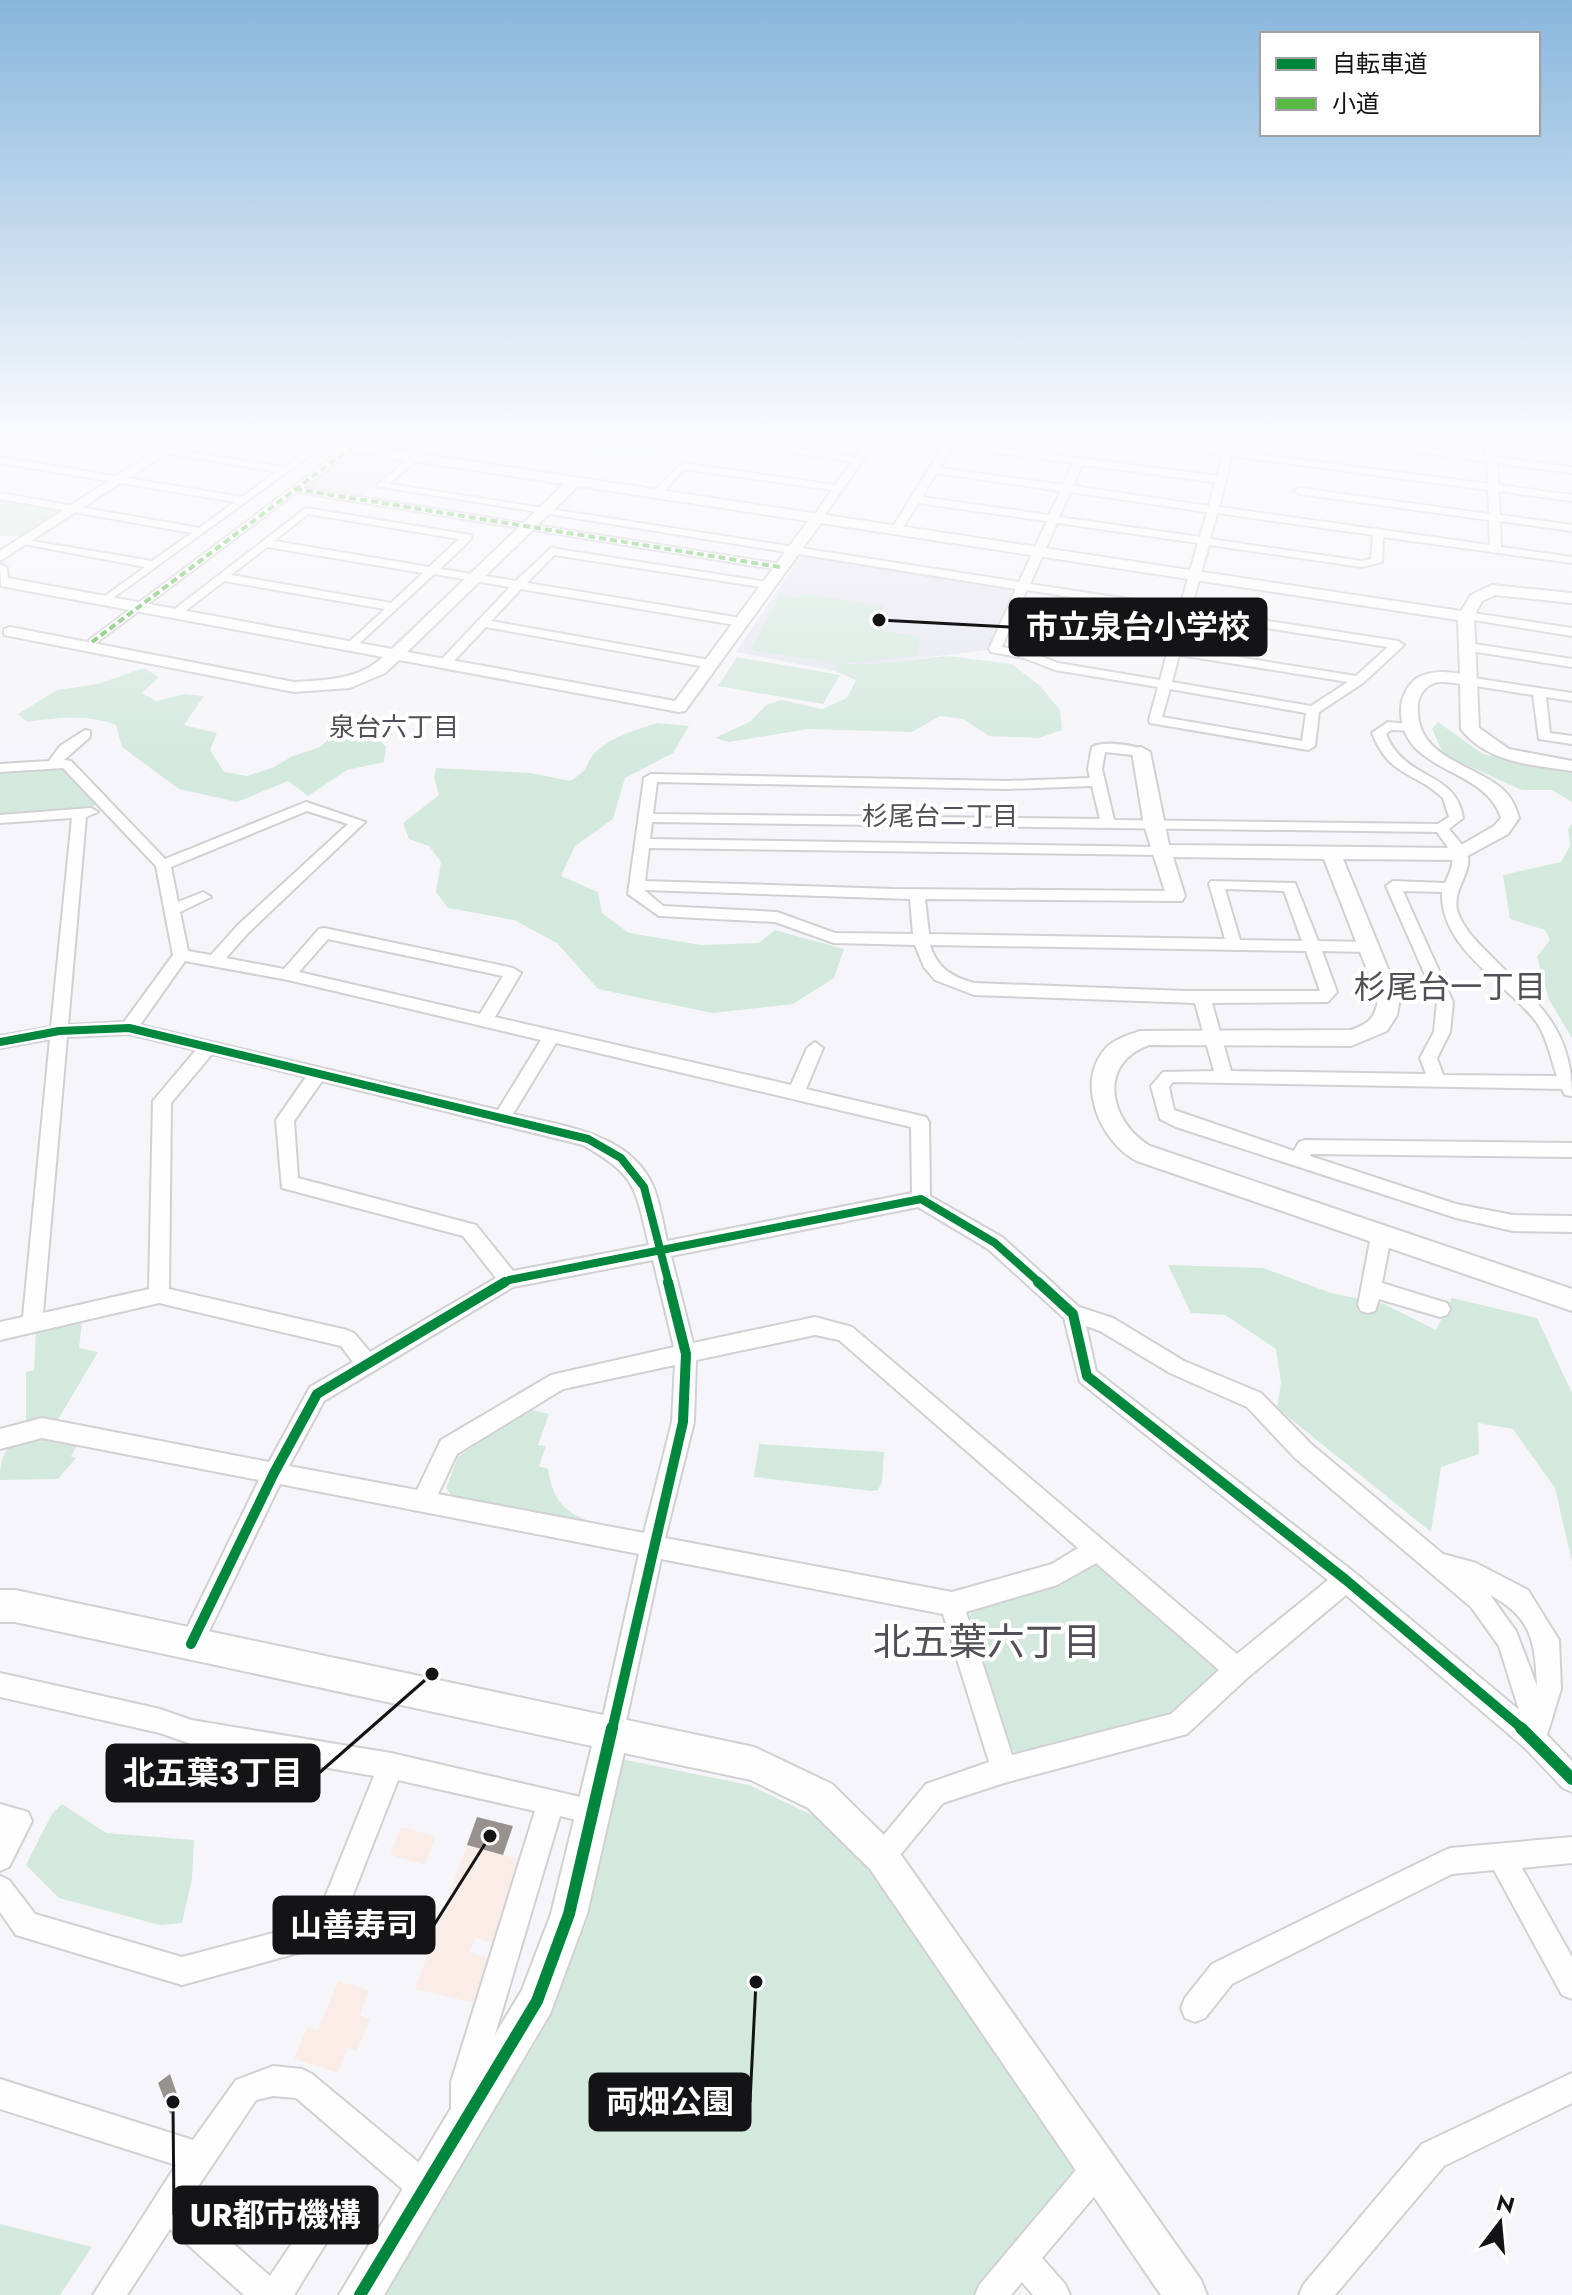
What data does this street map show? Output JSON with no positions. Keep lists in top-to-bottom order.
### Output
{
  "districts": [
    "泉台六丁目",
    "杉尾台二丁目",
    "杉尾台一丁目",
    "北五葉六丁目"
  ],
  "places": [
    "市立泉台小学校",
    "北五葉3丁目",
    "山善寿司",
    "両畑公園",
    "UR都市機構"
  ],
  "legend": ["自転車道", "小道"],
  "north": "top"
}
